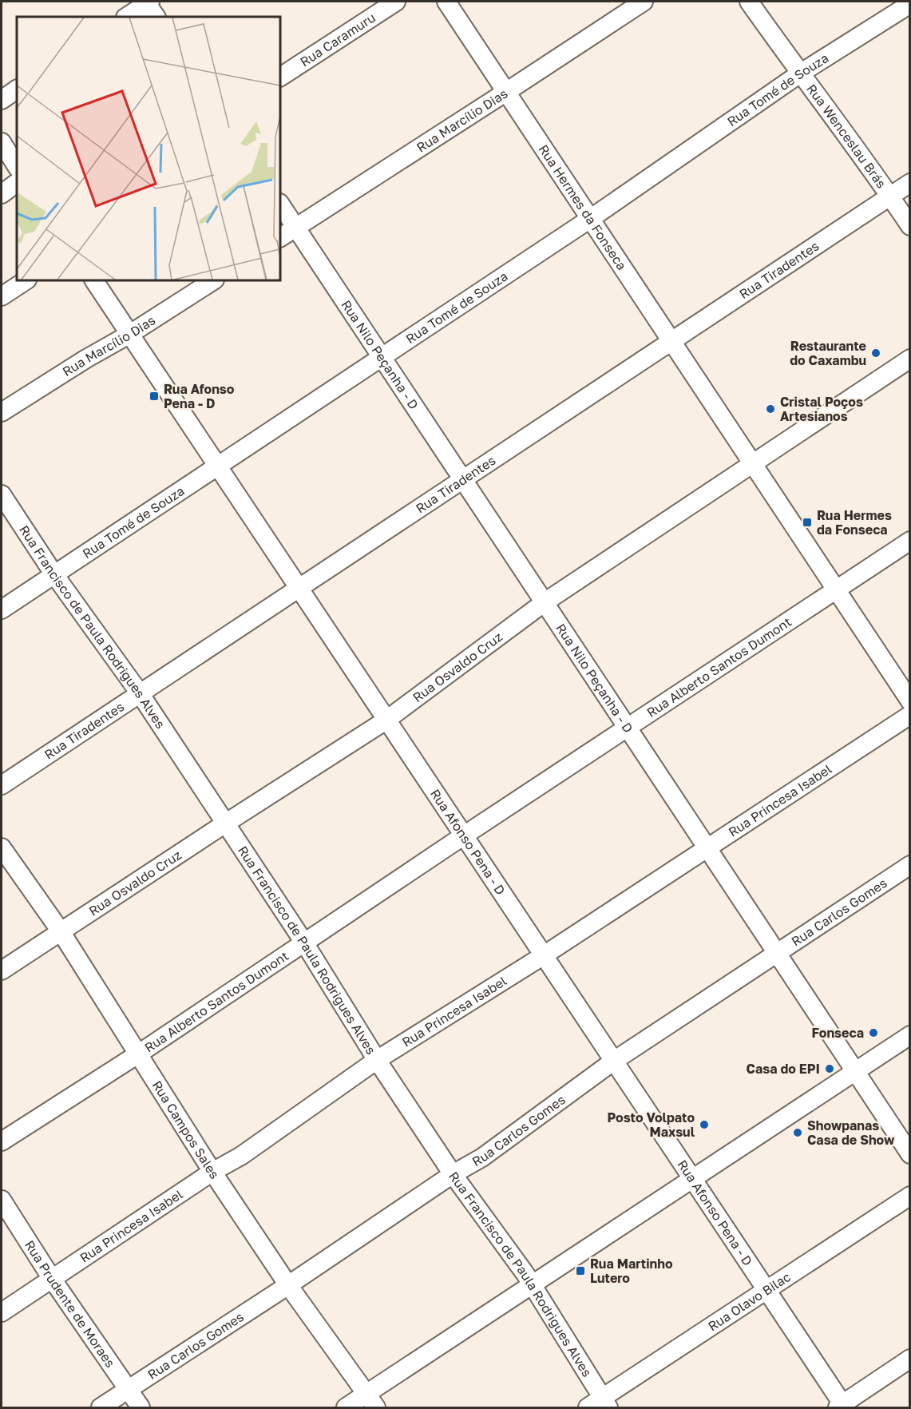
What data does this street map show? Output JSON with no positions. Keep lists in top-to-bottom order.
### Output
{
  "streets": {
    "street": [
      "Rua Caramuru",
      "Rua Tomé de Souza",
      "Rua Marcílio Dias",
      "Rua Wenceslau Brás",
      "Rua Hermes da Fonseca",
      "Rua Tiradentes",
      "Rua Nilo Peçanha - D",
      "Rua Francisco de Paula Rodrigues Alves",
      "Rua Alberto Santos Dumont",
      "Rua Osvaldo Cruz",
      "Rua Princesa Isabel",
      "Rua Afonso Pena - D",
      "Rua Carlos Gomes",
      "Rua Campos Sales",
      "Rua Olavo Bilac",
      "Rua Prudente de Moraes"
    ]
  },
  "crossings": [
    ["Rua Tomé de Souza", "Rua Wenceslau Brás"],
    ["Rua Tomé de Souza", "Rua Hermes da Fonseca"],
    ["Rua Tomé de Souza", "Rua Nilo Peçanha - D"],
    ["Rua Tomé de Souza", "Rua Francisco de Paula Rodrigues Alves"],
    ["Rua Tomé de Souza", "Rua Afonso Pena - D"],
    ["Rua Marcílio Dias", "Rua Hermes da Fonseca"],
    ["Rua Marcílio Dias", "Rua Nilo Peçanha - D"],
    ["Rua Marcílio Dias", "Rua Afonso Pena - D"],
    ["Rua Wenceslau Brás", "Rua Tiradentes"],
    ["Rua Hermes da Fonseca", "Rua Tiradentes"],
    ["Rua Hermes da Fonseca", "Rua Alberto Santos Dumont"],
    ["Rua Hermes da Fonseca", "Rua Osvaldo Cruz"],
    ["Rua Tiradentes", "Rua Nilo Peçanha - D"],
    ["Rua Tiradentes", "Rua Francisco de Paula Rodrigues Alves"],
    ["Rua Tiradentes", "Rua Afonso Pena - D"],
    ["Rua Nilo Peçanha - D", "Rua Alberto Santos Dumont"],
    ["Rua Nilo Peçanha - D", "Rua Osvaldo Cruz"],
    ["Rua Nilo Peçanha - D", "Rua Princesa Isabel"],
    ["Rua Nilo Peçanha - D", "Rua Carlos Gomes"],
    ["Rua Francisco de Paula Rodrigues Alves", "Rua Alberto Santos Dumont"],
    ["Rua Francisco de Paula Rodrigues Alves", "Rua Osvaldo Cruz"],
    ["Rua Francisco de Paula Rodrigues Alves", "Rua Princesa Isabel"],
    ["Rua Francisco de Paula Rodrigues Alves", "Rua Carlos Gomes"],
    ["Rua Francisco de Paula Rodrigues Alves", "Rua Olavo Bilac"],
    ["Rua Alberto Santos Dumont", "Rua Afonso Pena - D"],
    ["Rua Alberto Santos Dumont", "Rua Campos Sales"],
    ["Rua Osvaldo Cruz", "Rua Afonso Pena - D"],
    ["Rua Osvaldo Cruz", "Rua Campos Sales"],
    ["Rua Princesa Isabel", "Rua Afonso Pena - D"],
    ["Rua Princesa Isabel", "Rua Campos Sales"],
    ["Rua Princesa Isabel", "Rua Prudente de Moraes"],
    ["Rua Afonso Pena - D", "Rua Carlos Gomes"],
    ["Rua Afonso Pena - D", "Rua Olavo Bilac"],
    ["Rua Carlos Gomes", "Rua Campos Sales"],
    ["Rua Carlos Gomes", "Rua Prudente de Moraes"]
  ],
  "places": {
    "other": [
      "Restaurante do Caxambu",
      "Cristal Poços Artesianos",
      "Fonseca",
      "Casa do EPI",
      "Posto Volpato Maxsul",
      "Showpanas Casa de Show"
    ],
    "transit": ["Rua Afonso Pena - D", "Rua Hermes da Fonseca", "Rua Martinho Lutero"]
  }
}
